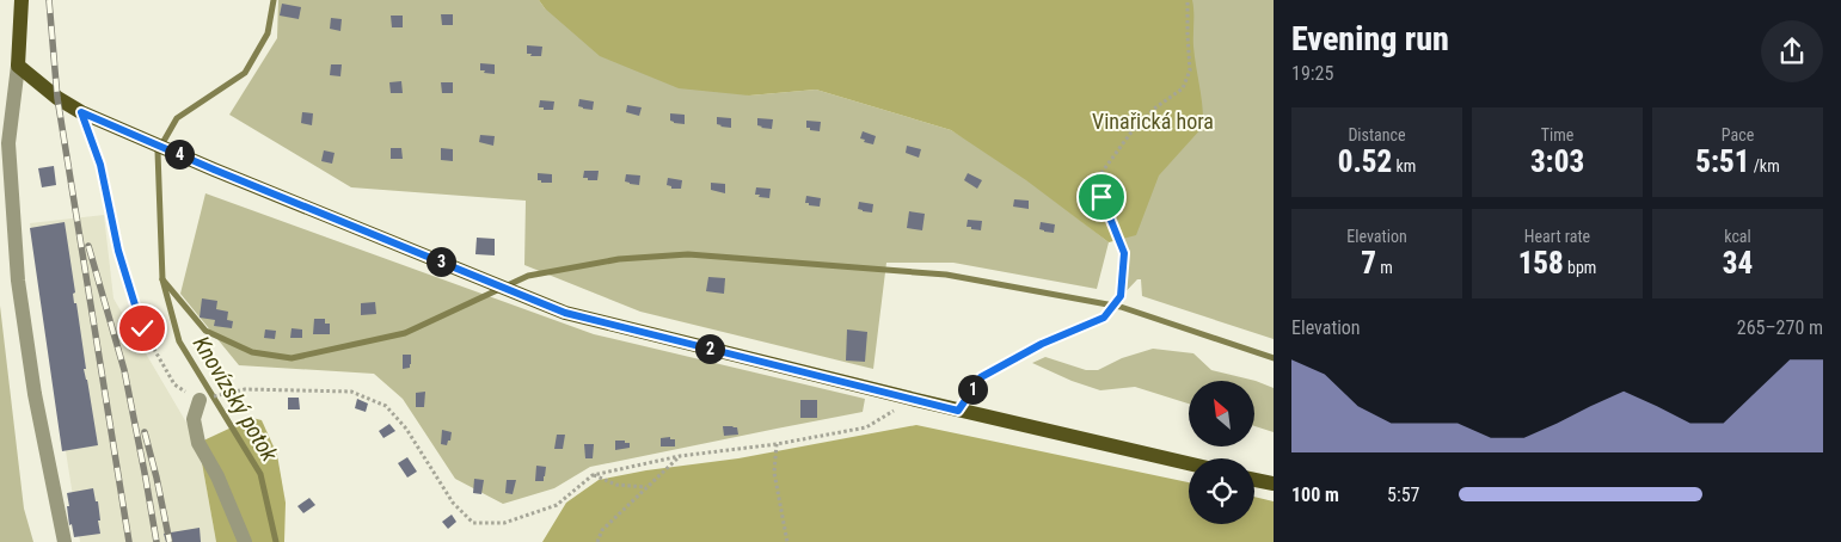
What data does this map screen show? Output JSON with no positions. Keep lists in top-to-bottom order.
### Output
{
  "water": ["Knovízský potok"],
  "parks": ["Vinařická hora"],
  "north": "top left",
  "page": {
    "heading": ["Evening run", "19:25"],
    "stats": [
      ["Distance", "0.52 km"],
      ["Time", "3:03"],
      ["Pace", "5:51 /km"],
      ["Elevation", "7 m"],
      ["Heart rate", "158 bpm"],
      ["kcal", "34"]
    ],
    "pins": [
      "4",
      "3",
      "2",
      "1"
    ],
    "chart": ["Elevation", "265–270 m"],
    "list": [
      {
        "name": "100 m",
        "note": "5:57"
      }
    ]
  }
}
